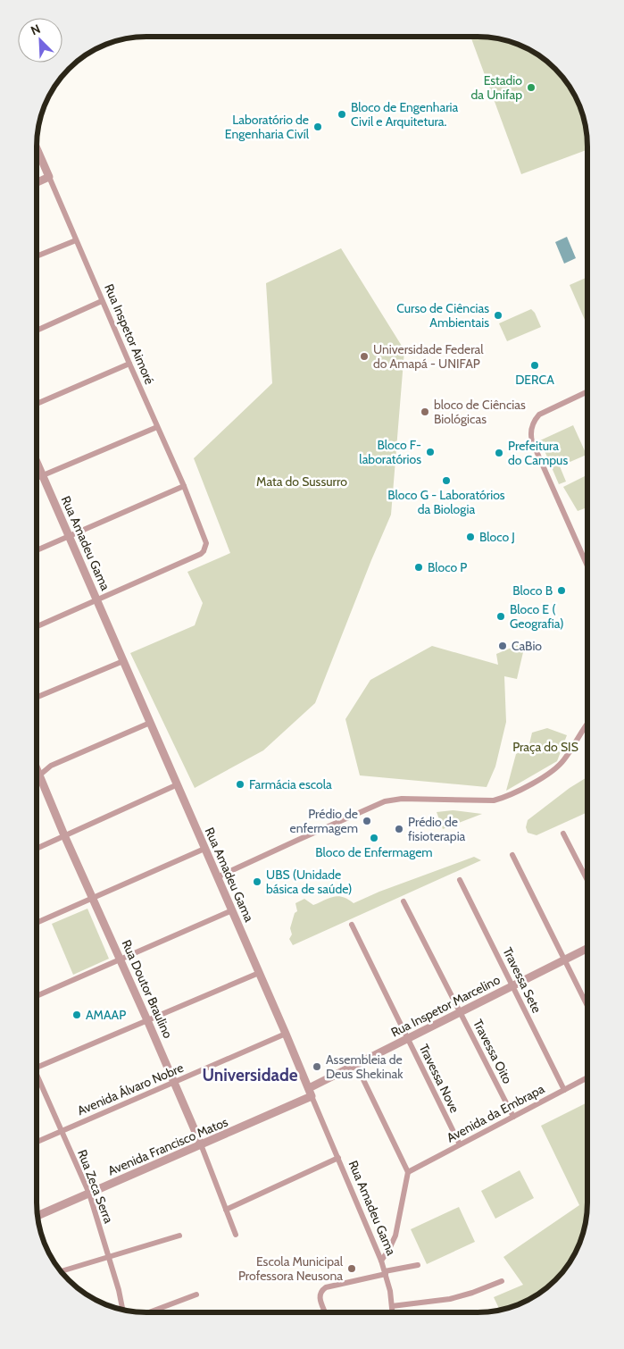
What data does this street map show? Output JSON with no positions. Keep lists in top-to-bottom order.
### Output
{
  "streets": {
    "street": [
      "Rua Inspetor Aimoré",
      "Rua Amadeu Gama",
      "Travessa Sete",
      "Rua Doutor Braulino",
      "Rua Inspetor Marcelino",
      "Travessa Oito",
      "Travessa Nove",
      "Avenida Álvaro Nobre",
      "Avenida da Embrapa",
      "Avenida Francisco Matos",
      "Rua Zeca Serra"
    ]
  },
  "crossings": [
    ["Rua Inspetor Aimoré", "Rua Amadeu Gama"],
    ["Rua Amadeu Gama", "Rua Inspetor Marcelino"],
    ["Rua Amadeu Gama", "Avenida Álvaro Nobre"],
    ["Rua Amadeu Gama", "Avenida Francisco Matos"],
    ["Travessa Sete", "Rua Inspetor Marcelino"],
    ["Travessa Sete", "Avenida da Embrapa"],
    ["Rua Doutor Braulino", "Avenida Álvaro Nobre"],
    ["Rua Doutor Braulino", "Avenida Francisco Matos"],
    ["Rua Inspetor Marcelino", "Travessa Oito"],
    ["Rua Inspetor Marcelino", "Travessa Nove"],
    ["Travessa Oito", "Avenida da Embrapa"],
    ["Travessa Nove", "Avenida da Embrapa"],
    ["Avenida Álvaro Nobre", "Rua Zeca Serra"],
    ["Avenida Francisco Matos", "Rua Zeca Serra"]
  ],
  "districts": ["Universidade"],
  "parks": ["Mata do Sussurro", "Praça do SIS"],
  "places": [
    "Estadio da Unifap",
    "Bloco de Engenharia Civil e Arquitetura.",
    "Laboratório de Engenharia Civíl",
    "Curso de Ciências Ambientais",
    "Universidade Federal do Amapá - UNIFAP",
    "DERCA",
    "bloco de Ciências Biológicas",
    "Bloco F- laboratórios",
    "Prefeitura do Campus",
    "Bloco G - Laboratórios da Biologia",
    "Bloco J",
    "Bloco P",
    "Bloco B",
    "Bloco E ( Geografia)",
    "CaBio",
    "Farmácia escola",
    "Prédio de enfermagem",
    "Prédio de fisioterapia",
    "Bloco de Enfermagem",
    "UBS (Unidade básica de saúde)",
    "AMAAP",
    "Assembleia de Deus Shekinak",
    "Escola Municipal Professora Neusona"
  ],
  "north": "top left"
}
